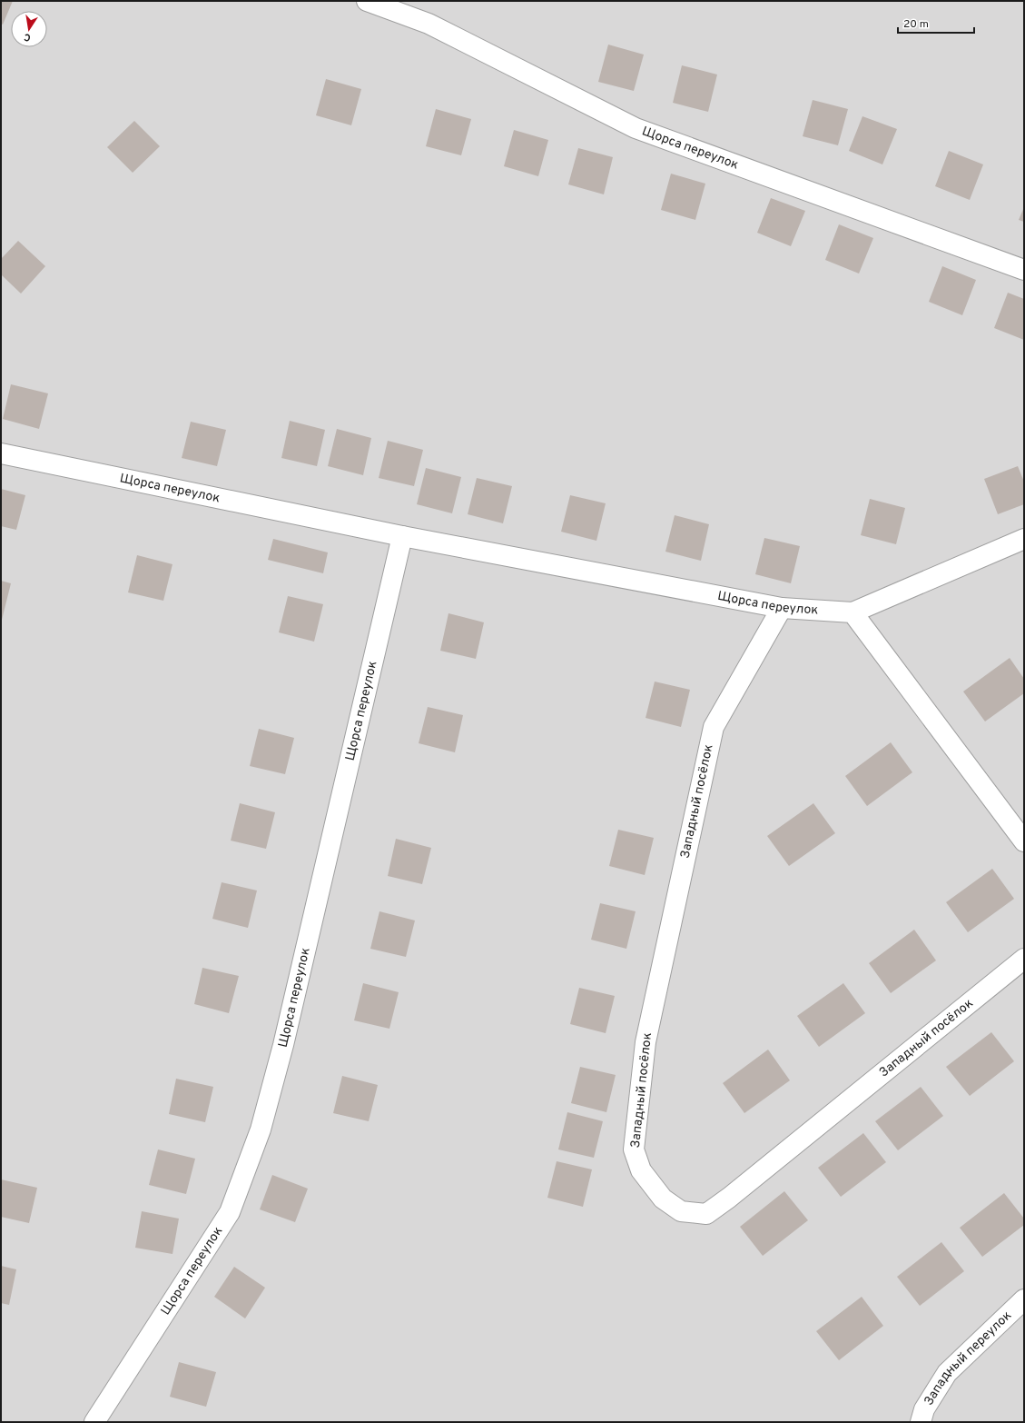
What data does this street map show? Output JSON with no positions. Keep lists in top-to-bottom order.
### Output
{
  "streets": {
    "street": ["Щорса переулок", "Западный посёлок", "Западный переулок"]
  },
  "crossings": [
    ["Щорса переулок", "Западный посёлок"]
  ],
  "scale_bar": "20 m",
  "north": "bottom"
}
